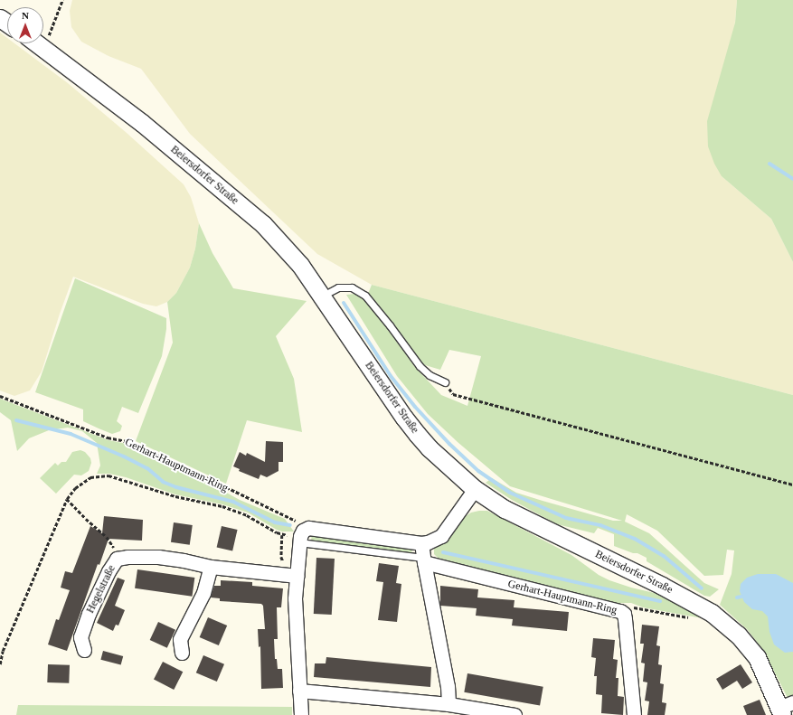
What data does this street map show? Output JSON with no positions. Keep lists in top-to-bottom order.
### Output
{
  "streets": {
    "street": ["Beiersdorfer Straße", "Gerhart-Hauptmann-Ring", "Hegelstraße"]
  },
  "north": "top"
}
